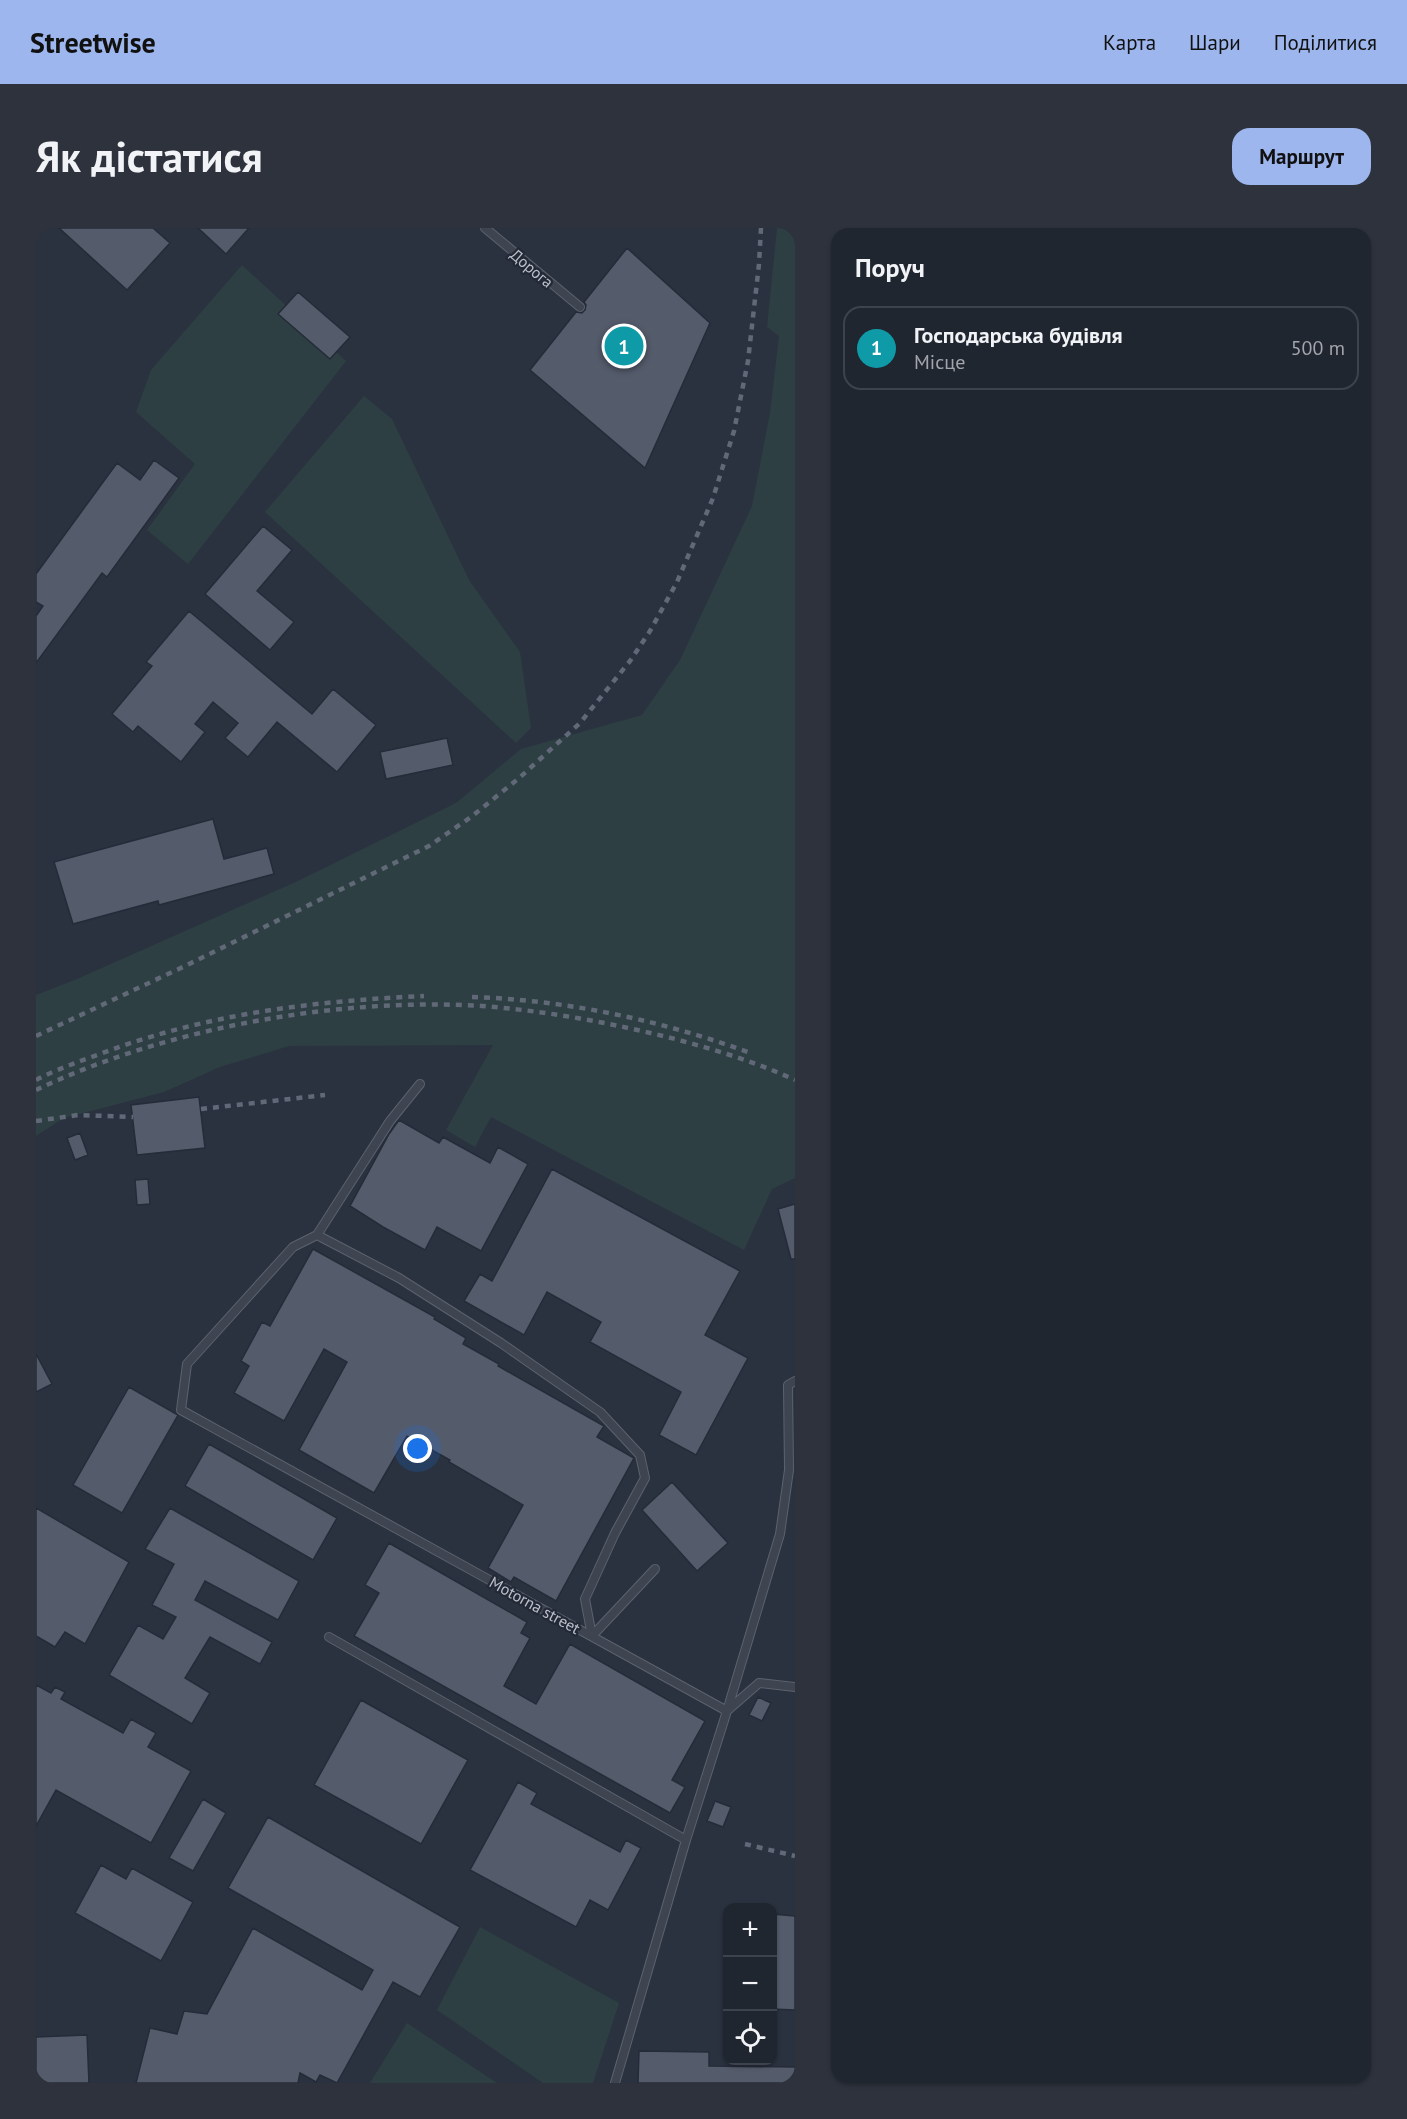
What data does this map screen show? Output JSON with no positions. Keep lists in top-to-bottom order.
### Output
{
  "streets": {
    "lane": ["Дорога", "Motorna street"]
  },
  "page": {
    "header": "Streetwise",
    "nav": ["Карта", "Шари", "Поділитися"],
    "buttons": "Маршрут",
    "title": "Як дістатися",
    "heading": "Поруч",
    "list": [
      {
        "mark": "1",
        "name": "Господарська будівля",
        "note": "Місце",
        "value": "500 m"
      }
    ],
    "pins": "1",
    "map_buttons": ["+", "−"]
  }
}
